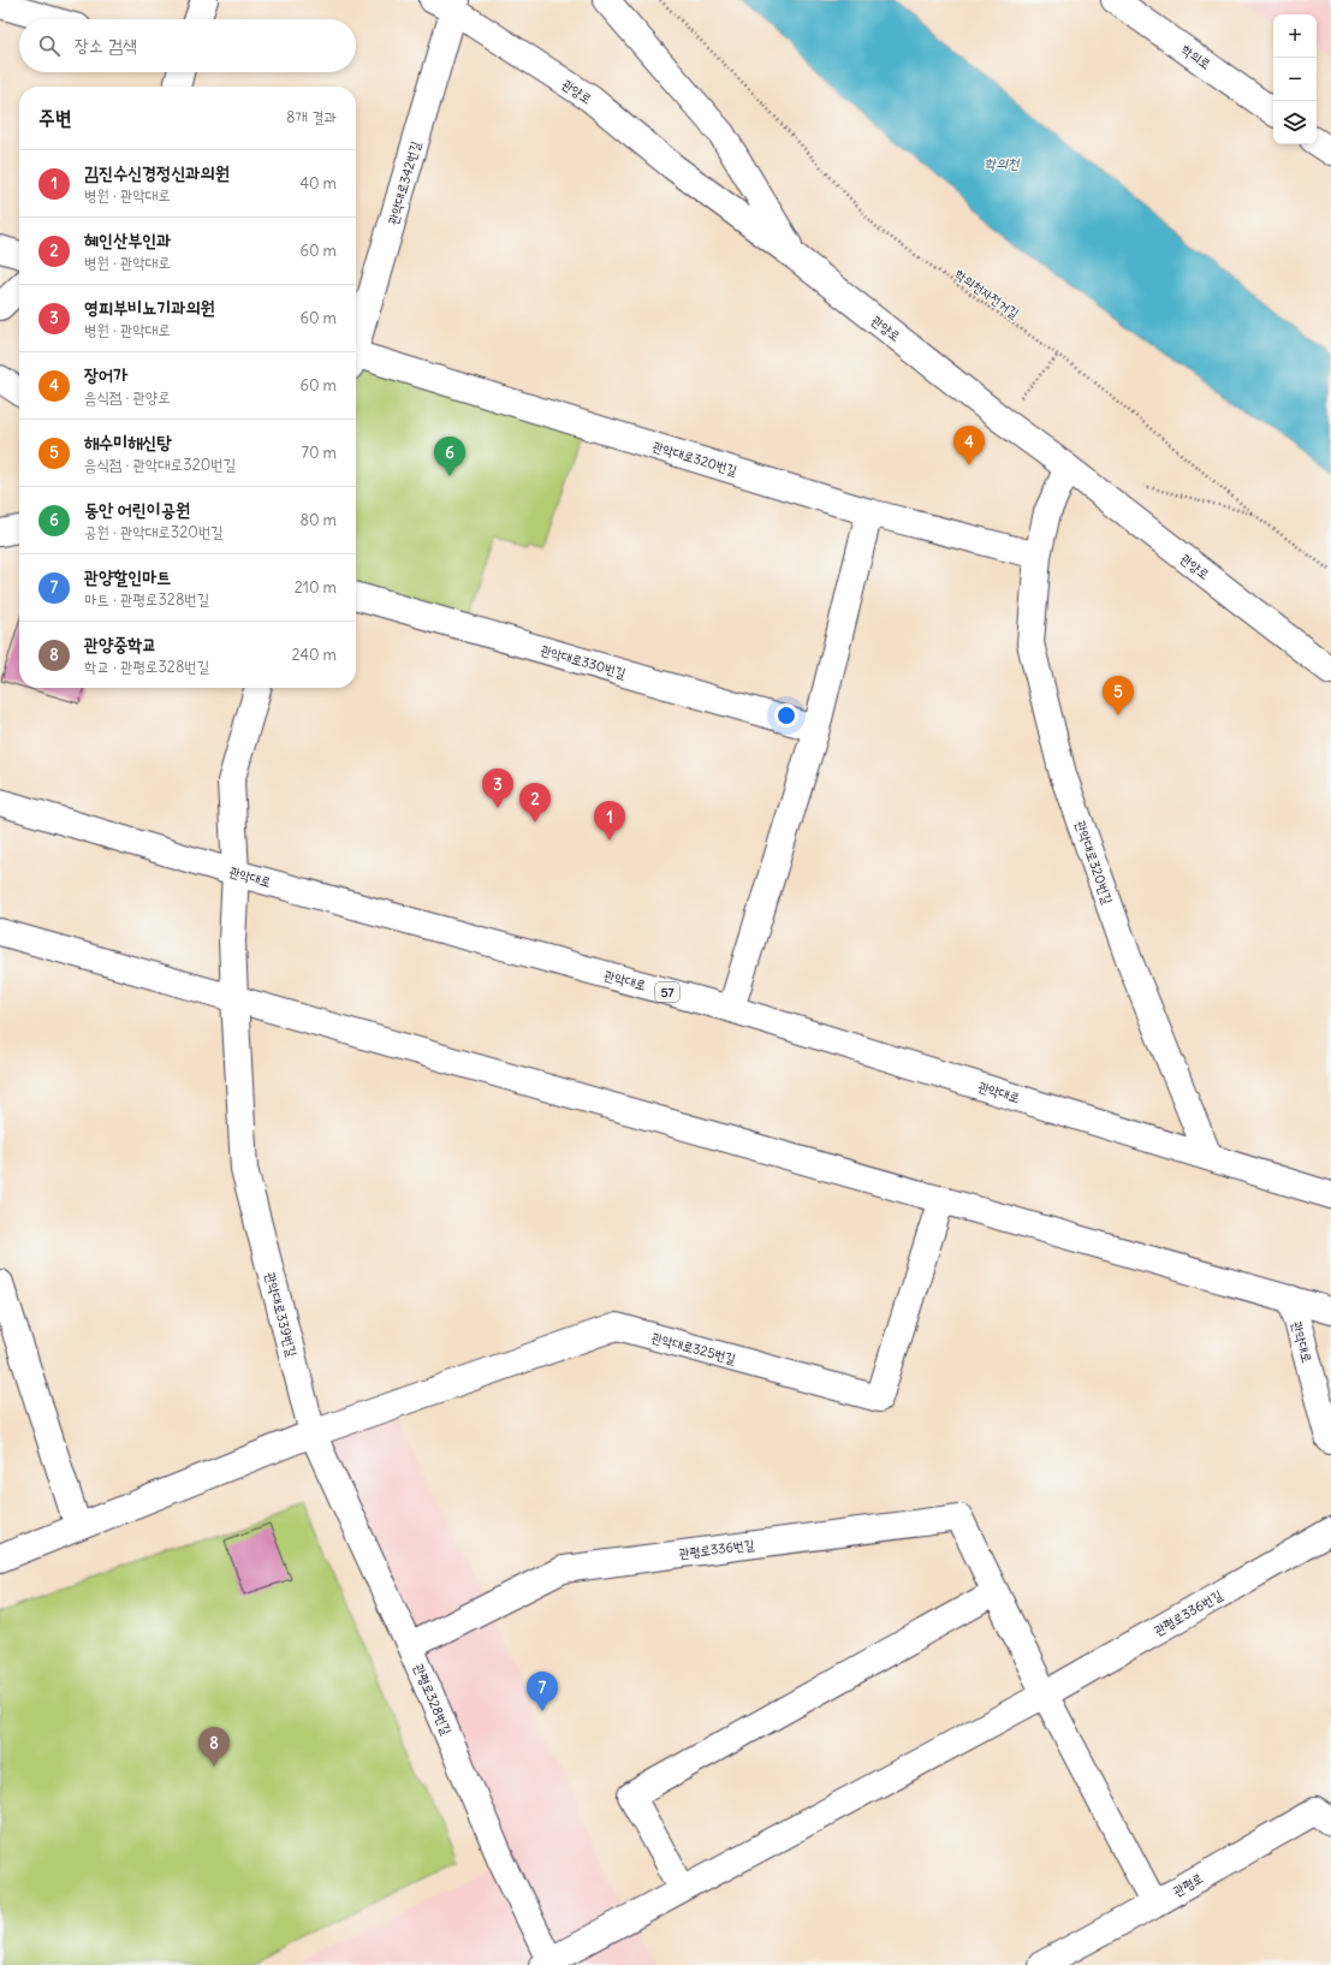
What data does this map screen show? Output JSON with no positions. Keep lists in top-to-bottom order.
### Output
{
  "streets": {
    "street": [
      "학의로",
      "관양로",
      "관악대로342번길",
      "관악대로320번길",
      "관악대로330번길",
      "관악대로",
      "57",
      "관악대로339번길",
      "관악대로325번길",
      "관평로336번길",
      "관평로328번길",
      "관평로"
    ],
    "path": ["학의천자전거길"]
  },
  "crossings": [
    ["관양로", "관악대로342번길"],
    ["관양로", "관악대로320번길"],
    ["관악대로320번길", "관악대로"],
    ["관악대로", "관악대로339번길"],
    ["관악대로", "관악대로325번길"],
    ["관악대로339번길", "관악대로325번길"],
    ["관악대로339번길", "관평로328번길"],
    ["관악대로325번길", "관평로328번길"],
    ["관평로336번길", "관평로328번길"]
  ],
  "water": ["학의천"],
  "page": {
    "map_buttons": ["+", "−"],
    "search": "장소 검색",
    "heading": ["주변", "8개 결과"],
    "list": [
      {
        "mark": "1",
        "name": "김진수신경정신과의원",
        "note": "병원 · 관악대로",
        "value": "40 m"
      },
      {
        "mark": "2",
        "name": "혜인산부인과",
        "note": "병원 · 관악대로",
        "value": "60 m"
      },
      {
        "mark": "3",
        "name": "영피부비뇨기과의원",
        "note": "병원 · 관악대로",
        "value": "60 m"
      },
      {
        "mark": "4",
        "name": "장어가",
        "note": "음식점 · 관양로",
        "value": "60 m"
      },
      {
        "mark": "5",
        "name": "해수미해신탕",
        "note": "음식점 · 관악대로320번길",
        "value": "70 m"
      },
      {
        "mark": "6",
        "name": "동안 어린이공원",
        "note": "공원 · 관악대로320번길",
        "value": "80 m"
      },
      {
        "mark": "7",
        "name": "관양할인마트",
        "note": "마트 · 관평로328번길",
        "value": "210 m"
      },
      {
        "mark": "8",
        "name": "관양중학교",
        "note": "학교 · 관평로328번길",
        "value": "240 m"
      }
    ],
    "pins": [
      "4",
      "6",
      "5",
      "3",
      "2",
      "1",
      "7",
      "8"
    ]
  }
}
